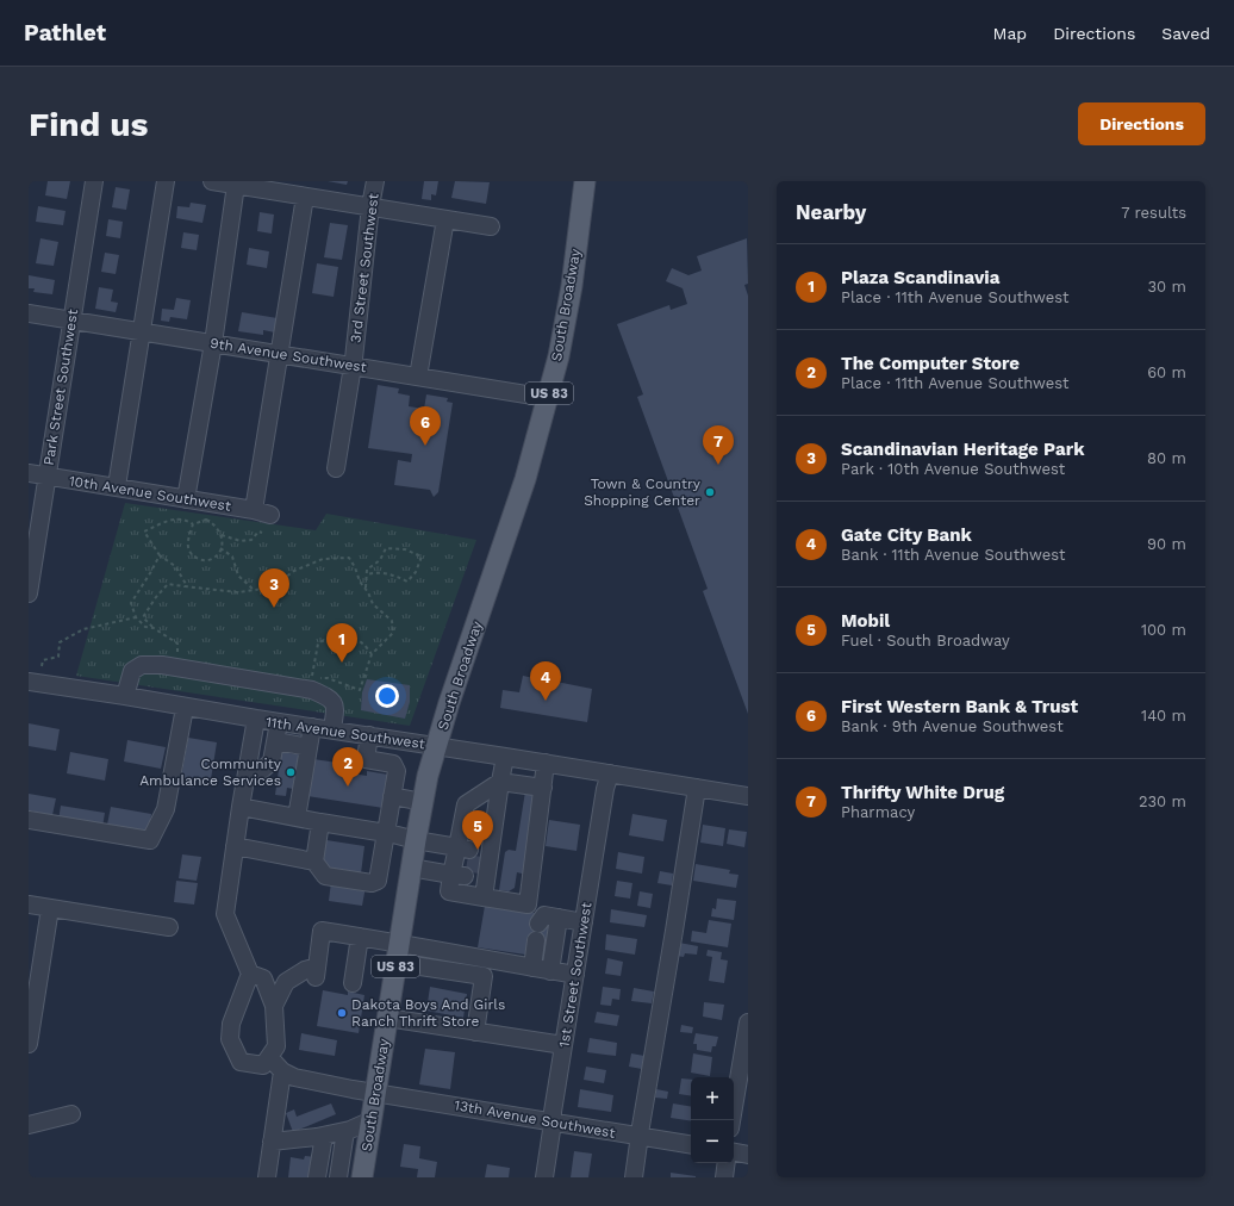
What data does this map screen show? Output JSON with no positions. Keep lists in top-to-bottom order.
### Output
{
  "streets": {
    "main road": ["South Broadway", "US 83"],
    "street": [
      "3rd Street Southwest",
      "9th Avenue Southwest",
      "Park Street Southwest",
      "10th Avenue Southwest",
      "11th Avenue Southwest",
      "1st Street Southwest",
      "13th Avenue Southwest"
    ]
  },
  "crossings": [
    ["3rd Street Southwest", "9th Avenue Southwest"],
    ["South Broadway", "9th Avenue Southwest"],
    ["South Broadway", "11th Avenue Southwest"],
    ["South Broadway", "13th Avenue Southwest"],
    ["9th Avenue Southwest", "Park Street Southwest"],
    ["Park Street Southwest", "10th Avenue Southwest"],
    ["11th Avenue Southwest", "1st Street Southwest"],
    ["1st Street Southwest", "13th Avenue Southwest"]
  ],
  "places": ["Town & Country Shopping Center", "Community Ambulance Services", "Dakota Boys And Girls Ranch Thrift Store"],
  "page": {
    "header": "Pathlet",
    "nav": ["Map", "Directions", "Saved"],
    "buttons": "Directions",
    "title": "Find us",
    "heading": ["Nearby", "7 results"],
    "list": [
      {
        "mark": "1",
        "name": "Plaza Scandinavia",
        "note": "Place · 11th Avenue Southwest",
        "value": "30 m"
      },
      {
        "mark": "2",
        "name": "The Computer Store",
        "note": "Place · 11th Avenue Southwest",
        "value": "60 m"
      },
      {
        "mark": "3",
        "name": "Scandinavian Heritage Park",
        "note": "Park · 10th Avenue Southwest",
        "value": "80 m"
      },
      {
        "mark": "4",
        "name": "Gate City Bank",
        "note": "Bank · 11th Avenue Southwest",
        "value": "90 m"
      },
      {
        "mark": "5",
        "name": "Mobil",
        "note": "Fuel · South Broadway",
        "value": "100 m"
      },
      {
        "mark": "6",
        "name": "First Western Bank & Trust",
        "note": "Bank · 9th Avenue Southwest",
        "value": "140 m"
      },
      {
        "mark": "7",
        "name": "Thrifty White Drug",
        "note": "Pharmacy",
        "value": "230 m"
      }
    ],
    "pins": [
      "6",
      "7",
      "3",
      "1",
      "4",
      "2",
      "5"
    ],
    "map_buttons": ["+", "−"]
  }
}
